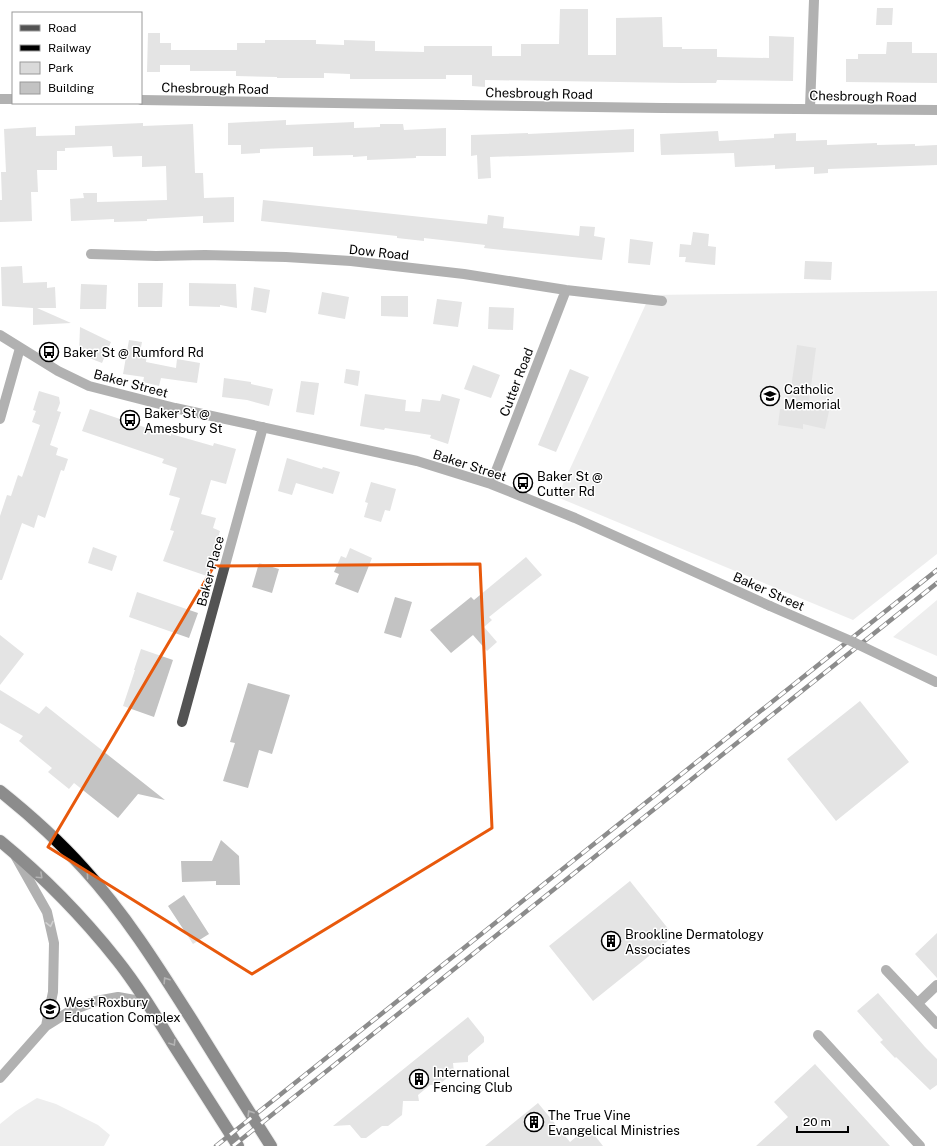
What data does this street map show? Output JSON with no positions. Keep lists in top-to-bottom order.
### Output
{
  "streets": {
    "street": [
      "Chesbrough Road",
      "Dow Road",
      "Cutter Road",
      "Baker Street",
      "Baker Place"
    ]
  },
  "crossings": [
    ["Dow Road", "Cutter Road"],
    ["Cutter Road", "Baker Street"],
    ["Baker Street", "Baker Place"]
  ],
  "places": {
    "bus stop": ["Baker St @ Rumford Rd", "Baker St @ Amesbury St", "Baker St @ Cutter Rd"],
    "school or university": ["Catholic Memorial", "West Roxbury Education Complex"],
    "building": ["Brookline Dermatology Associates", "International Fencing Club", "The True Vine Evangelical Ministries"]
  },
  "legend": [
    "Road",
    "Railway",
    "Park",
    "Building"
  ],
  "scale_bar": "20 m"
}
